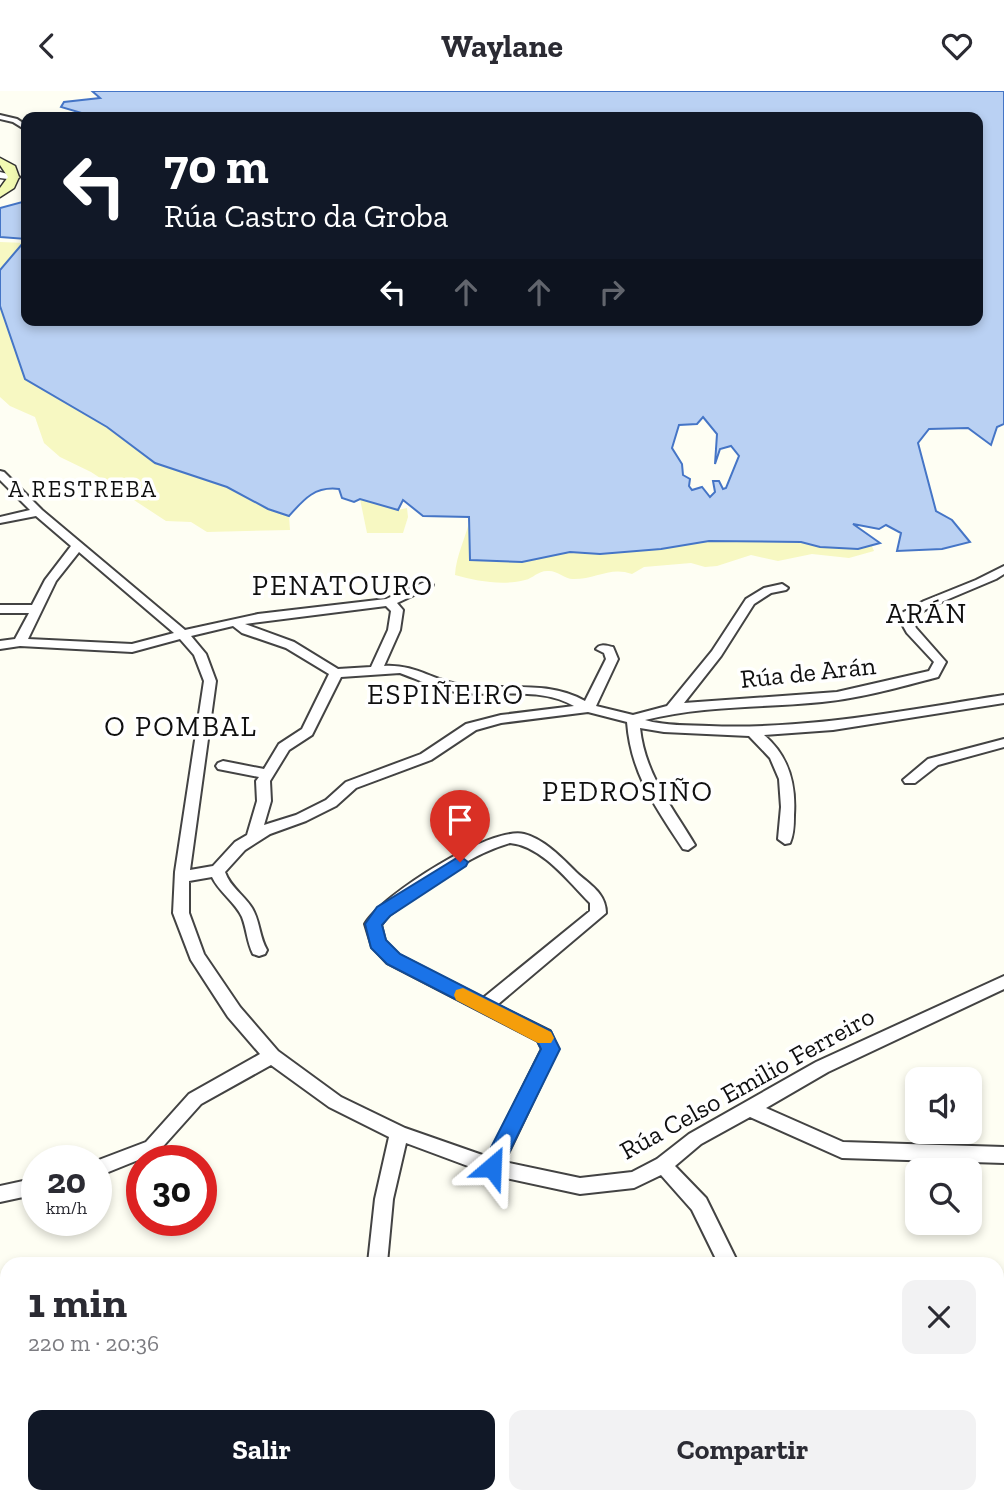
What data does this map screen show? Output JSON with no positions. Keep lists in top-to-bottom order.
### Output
{
  "streets": {
    "street": ["Rúa de Arán", "Rúa Celso Emilio Ferreiro"]
  },
  "districts": [
    "A RESTREBA",
    "PENATOURO",
    "ARÁN",
    "ESPIÑEIRO",
    "O POMBAL",
    "PEDROSIÑO"
  ],
  "page": {
    "header": "Waylane",
    "turn": ["70 m", "Rúa Castro da Groba"],
    "speed": "20 km/h",
    "limit": "30",
    "heading": ["1 min", "220 m · 20:36"],
    "buttons": ["Salir", "Compartir"]
  }
}
